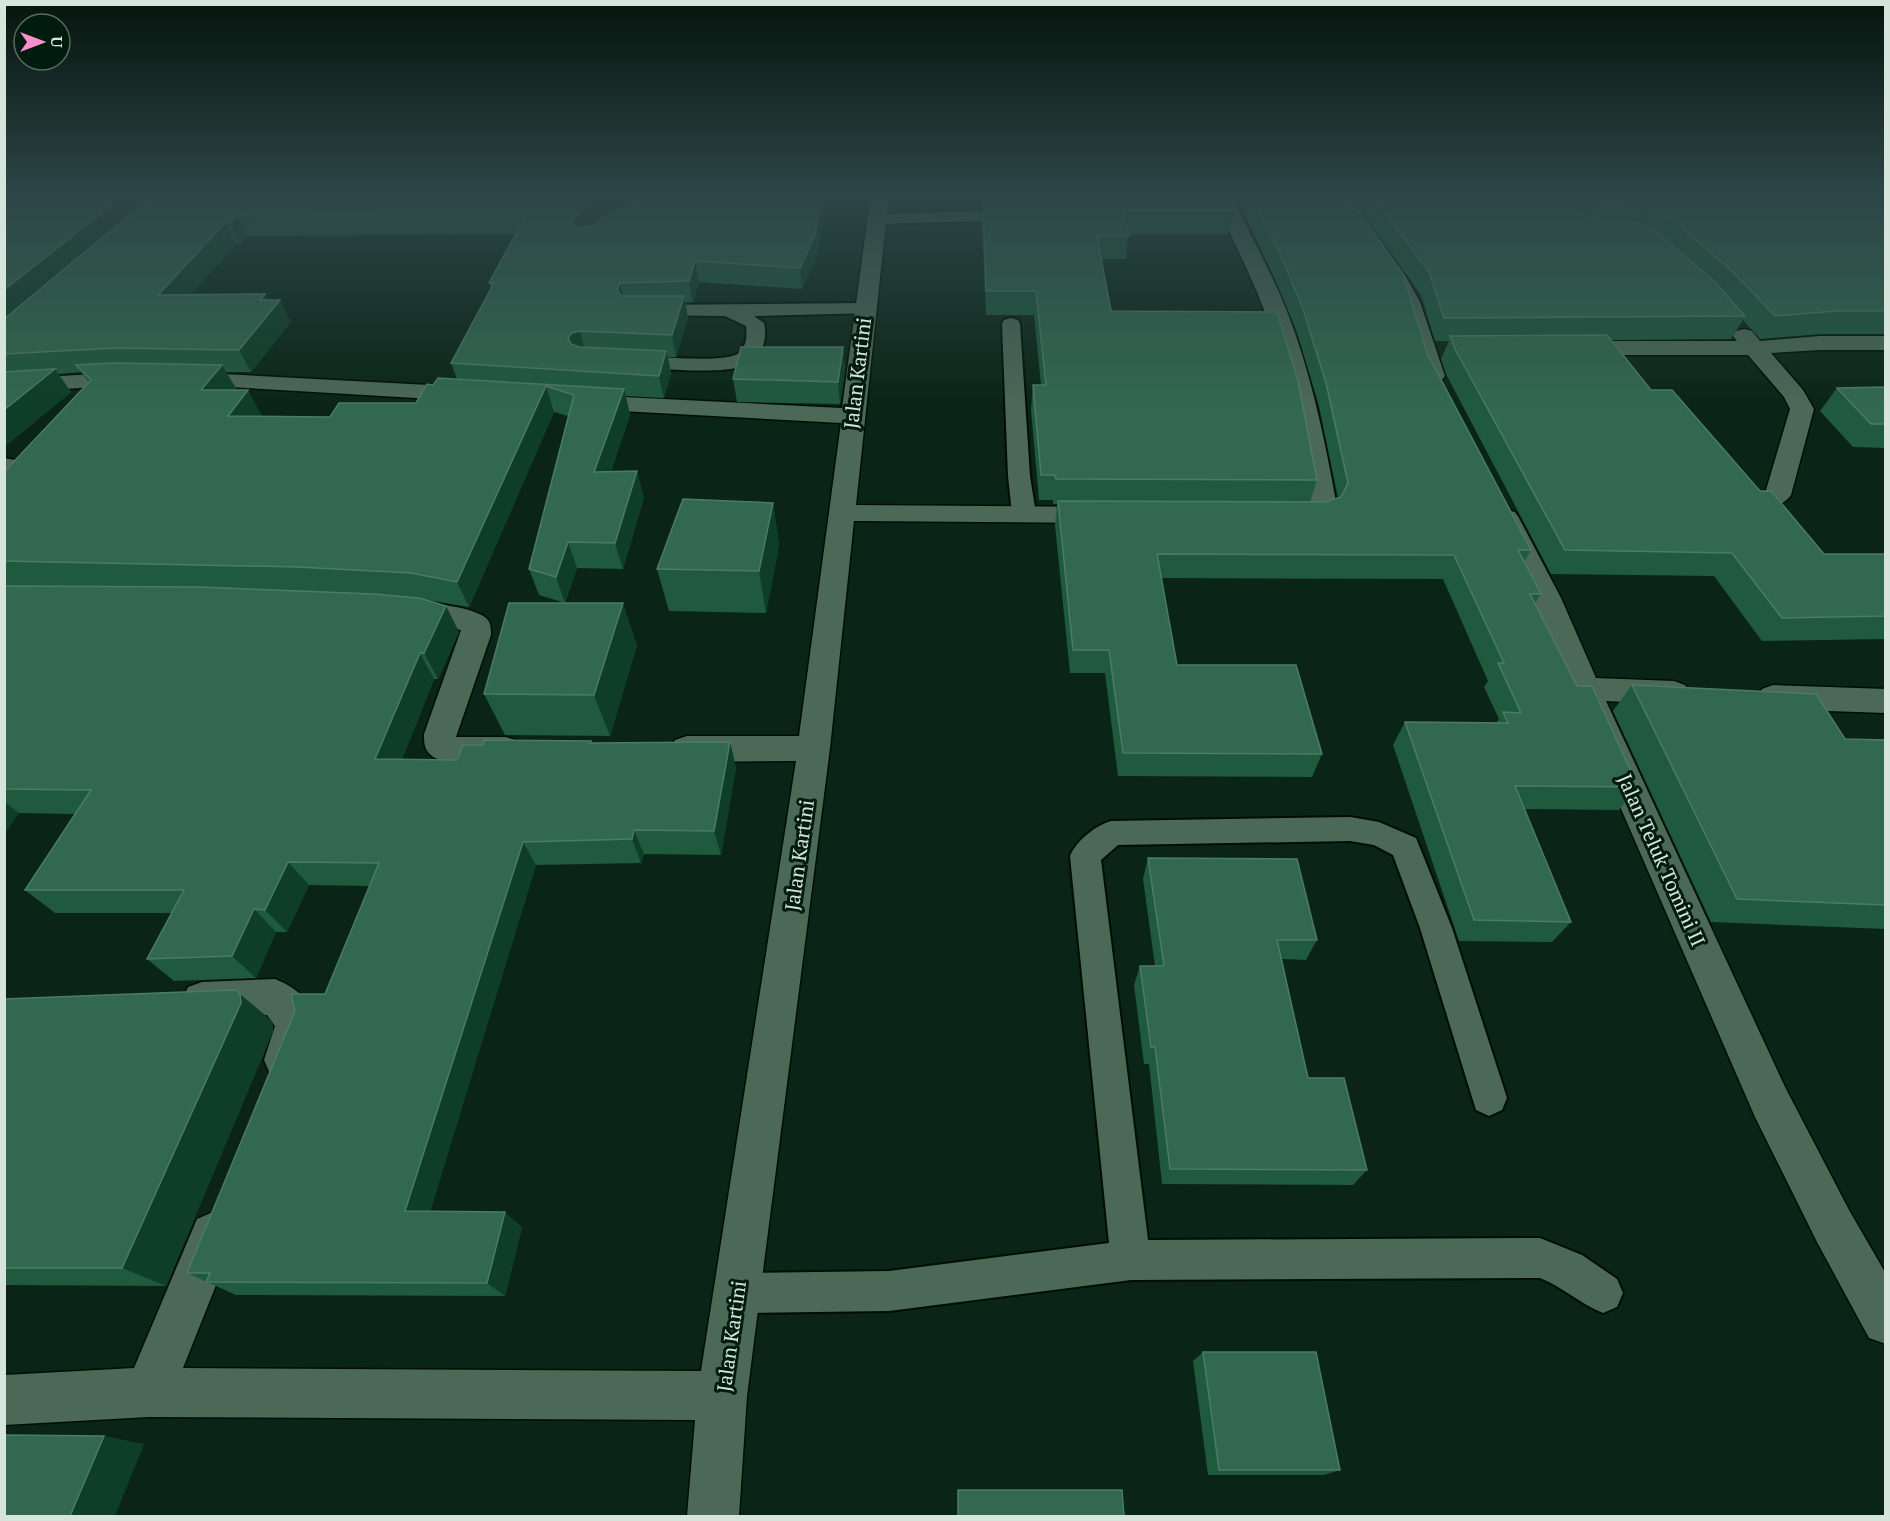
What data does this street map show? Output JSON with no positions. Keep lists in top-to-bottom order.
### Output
{
  "streets": {
    "street": ["Jalan Kartini", "Jalan Teluk Tomini II"]
  },
  "north": "right"
}
